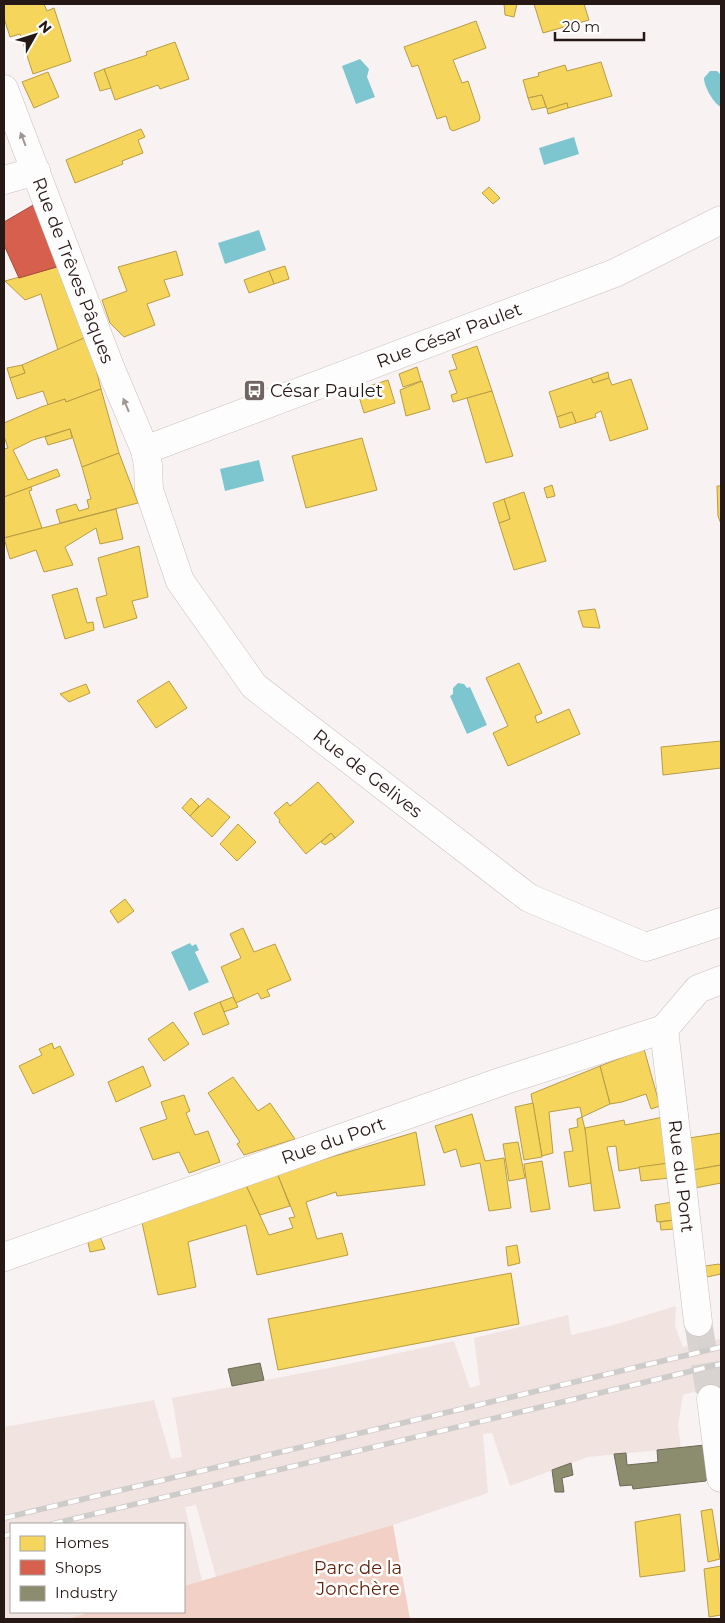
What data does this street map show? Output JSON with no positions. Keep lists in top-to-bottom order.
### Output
{
  "streets": {
    "street": [
      "Rue de Trêves Pâques",
      "Rue César Paulet",
      "Rue de Gelives",
      "Rue du Port",
      "Rue du Pont"
    ]
  },
  "crossings": [
    ["Rue de Trêves Pâques", "Rue César Paulet"],
    ["Rue de Trêves Pâques", "Rue de Gelives"],
    ["Rue César Paulet", "Rue de Gelives"],
    ["Rue du Port", "Rue du Pont"]
  ],
  "one_way": ["Rue de Trêves Pâques"],
  "parks": ["Parc de la Jonchère"],
  "places": {
    "bus stop": ["César Paulet"]
  },
  "legend": ["Homes", "Shops", "Industry"],
  "scale_bar": "20 m",
  "north": "top right"
}
